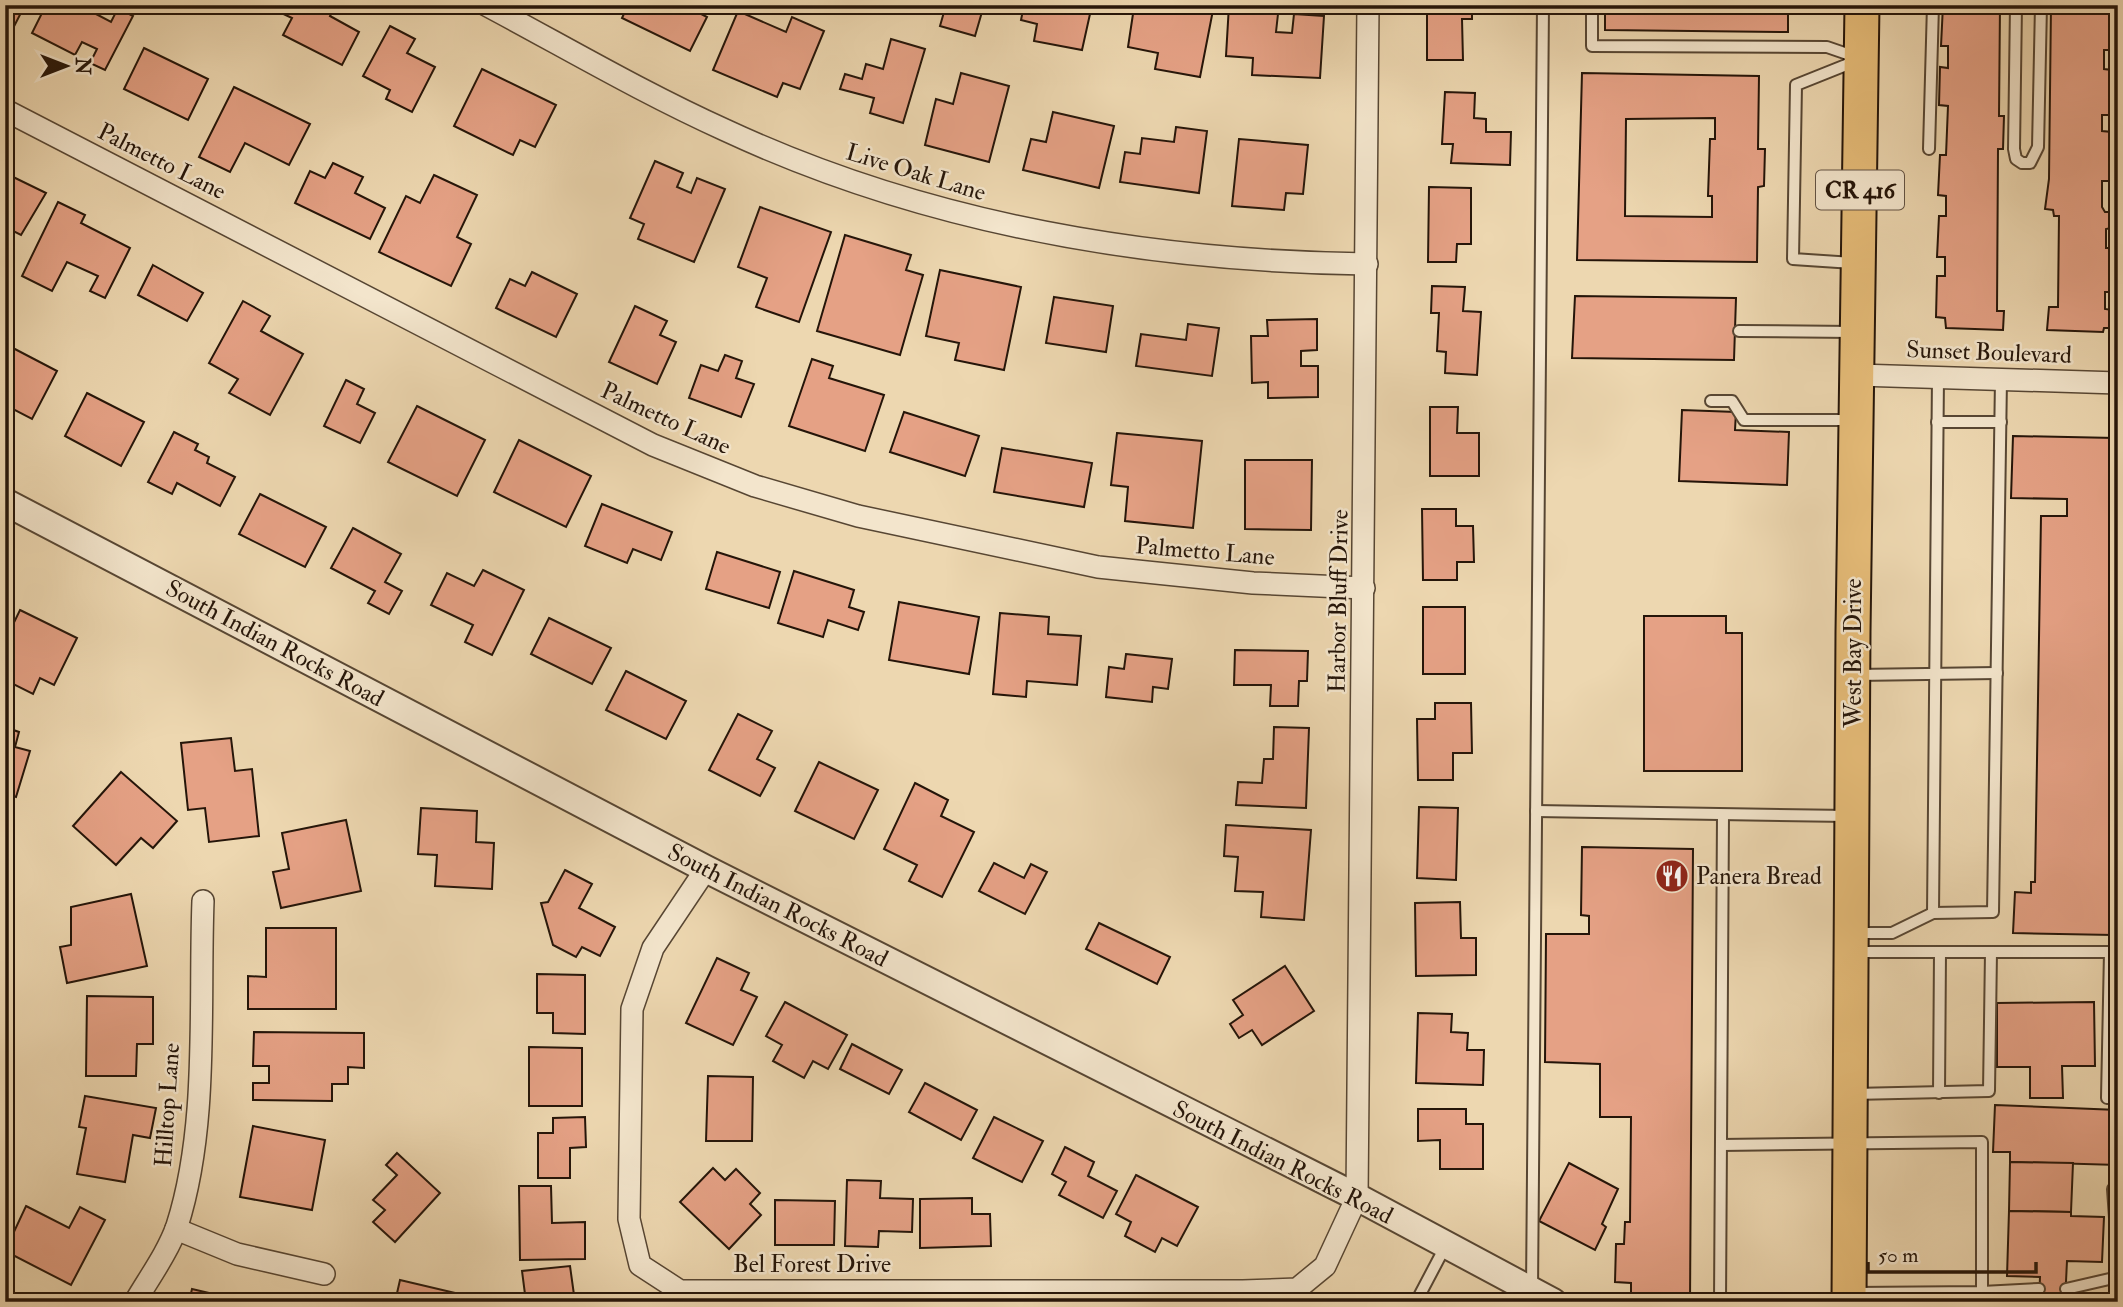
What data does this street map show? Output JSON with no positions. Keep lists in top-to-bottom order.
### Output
{
  "streets": {
    "main road": ["CR 416", "West Bay Drive"],
    "street": [
      "Palmetto Lane",
      "Live Oak Lane",
      "Sunset Boulevard",
      "Harbor Bluff Drive",
      "South Indian Rocks Road",
      "Hilltop Lane",
      "Bel Forest Drive"
    ]
  },
  "crossings": [
    ["Palmetto Lane", "Harbor Bluff Drive"],
    ["Live Oak Lane", "Harbor Bluff Drive"],
    ["Sunset Boulevard", "West Bay Drive"],
    ["Harbor Bluff Drive", "South Indian Rocks Road"],
    ["Harbor Bluff Drive", "Bel Forest Drive"],
    ["South Indian Rocks Road", "Bel Forest Drive"]
  ],
  "places": {
    "restaurant": ["Panera Bread"]
  },
  "scale_bar": "50 m",
  "north": "right"
}
